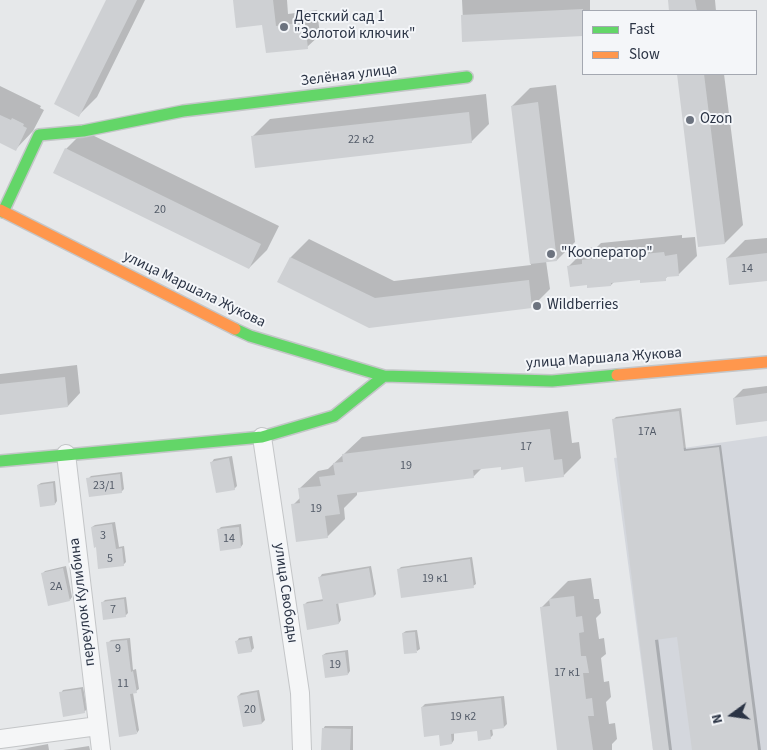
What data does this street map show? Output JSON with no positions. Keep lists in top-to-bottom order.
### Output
{
  "streets": {
    "street": [
      "Зелёная улица",
      "улица Маршала Жукова",
      "улица Свободы",
      "переулок Кулибина"
    ]
  },
  "crossings": [
    ["Зелёная улица", "улица Маршала Жукова"]
  ],
  "places": [
    "Детский сад 1 \"Золотой ключик\"",
    "Ozon",
    "\"Кооператор\"",
    "Wildberries"
  ],
  "house_numbers": [
    "22 к2",
    "20",
    "14",
    "17А",
    "17",
    "19",
    "23/1",
    "19",
    "3",
    "14",
    "5",
    "19 к1",
    "2А",
    "7",
    "9",
    "19",
    "17 к1",
    "11",
    "20",
    "19 к2"
  ],
  "legend": ["Fast", "Slow"],
  "north": "left"
}
